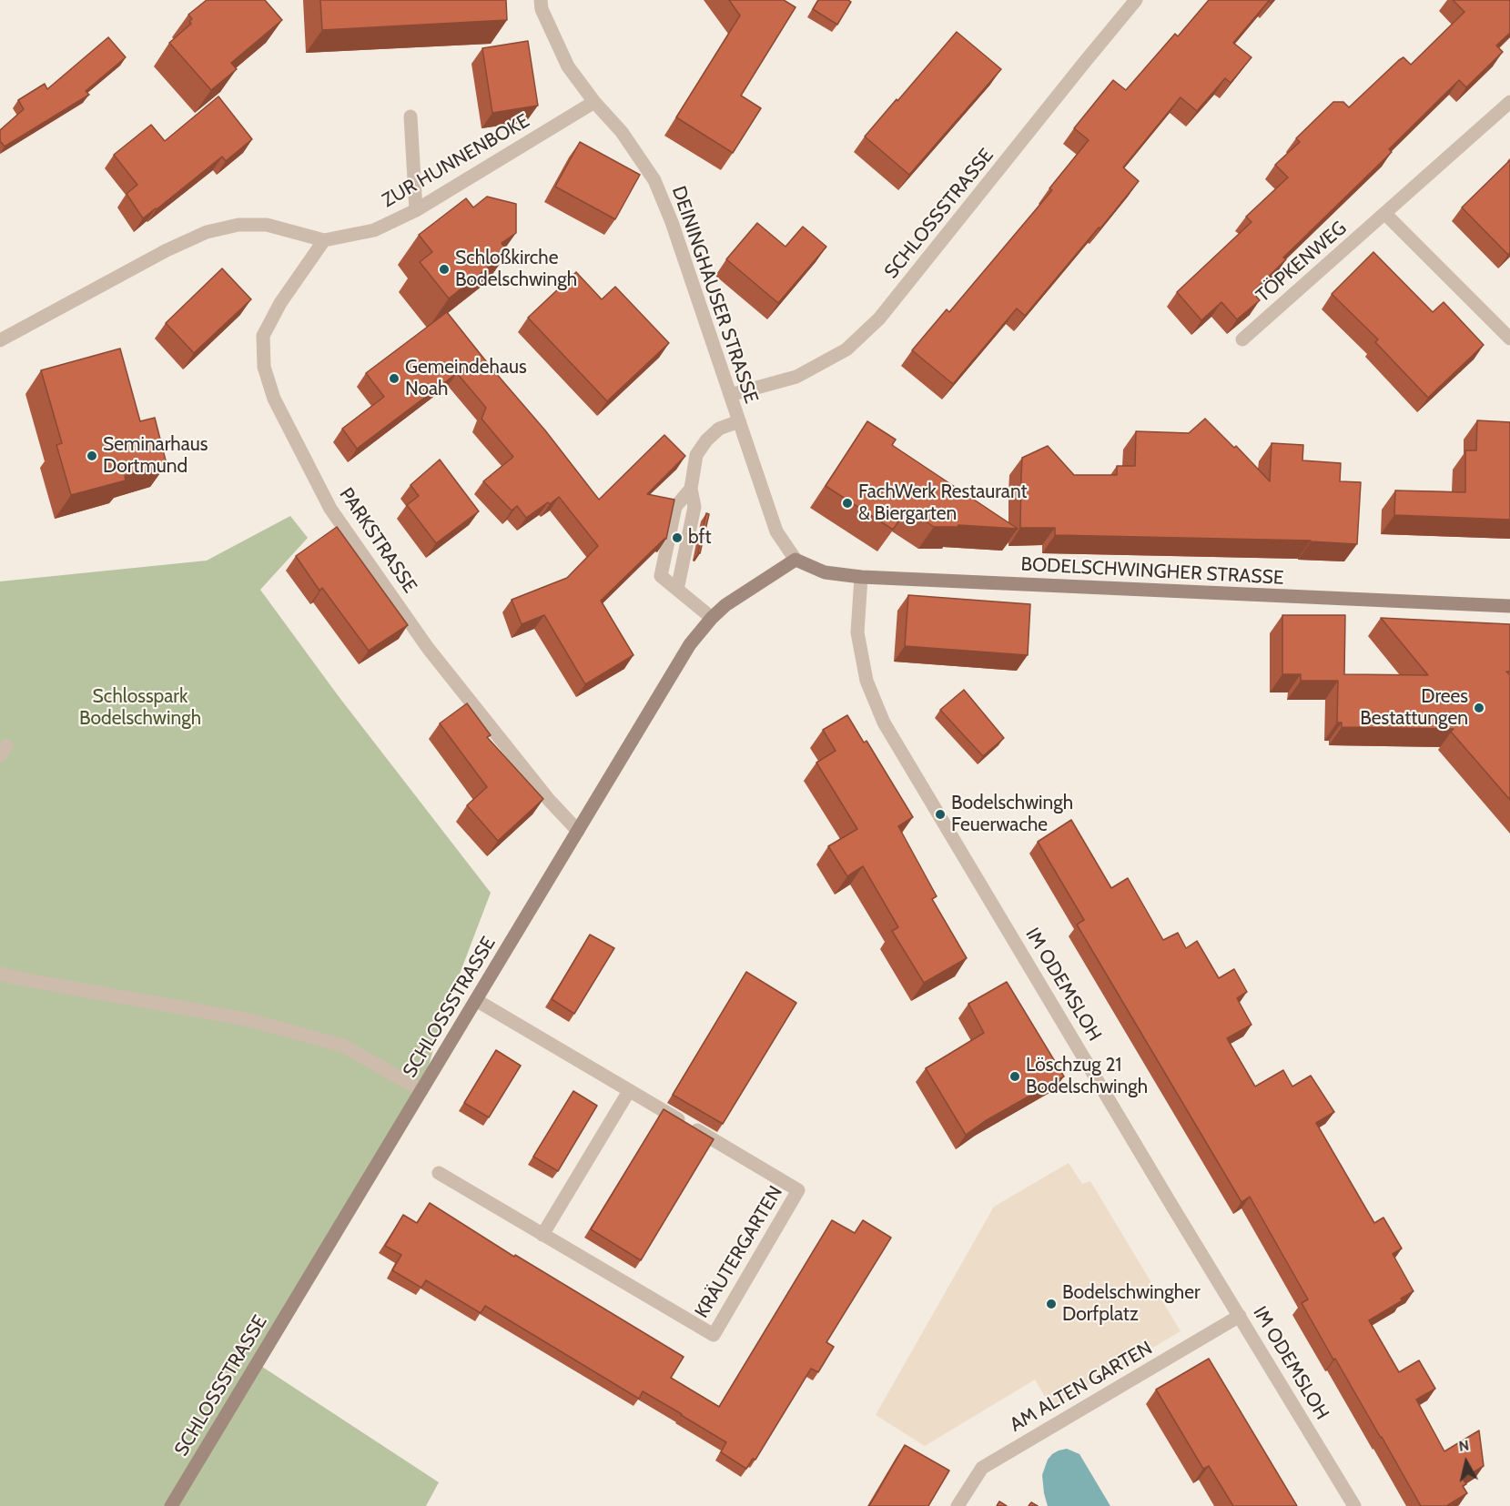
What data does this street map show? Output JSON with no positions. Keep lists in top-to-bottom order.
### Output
{
  "streets": {
    "street": [
      "ZUR HUNNENBOKE",
      "SCHLOSSSTRASSE",
      "TÖPKENWEG",
      "DEININGHAUSER STRASSE",
      "PARKSTRASSE",
      "BODELSCHWINGHER STRASSE",
      "IM ODEMSLOH",
      "KRÄUTERGARTEN",
      "AM ALTEN GARTEN"
    ]
  },
  "crossings": [
    ["ZUR HUNNENBOKE", "DEININGHAUSER STRASSE"],
    ["ZUR HUNNENBOKE", "PARKSTRASSE"],
    ["SCHLOSSSTRASSE", "DEININGHAUSER STRASSE"],
    ["SCHLOSSSTRASSE", "PARKSTRASSE"],
    ["SCHLOSSSTRASSE", "BODELSCHWINGHER STRASSE"],
    ["SCHLOSSSTRASSE", "KRÄUTERGARTEN"],
    ["DEININGHAUSER STRASSE", "BODELSCHWINGHER STRASSE"],
    ["BODELSCHWINGHER STRASSE", "IM ODEMSLOH"],
    ["IM ODEMSLOH", "AM ALTEN GARTEN"]
  ],
  "parks": ["Schlosspark Bodelschwingh"],
  "places": [
    "Schloßkirche Bodelschwingh",
    "Gemeindehaus Noah",
    "Seminarhaus Dortmund",
    "FachWerk Restaurant & Biergarten",
    "bft",
    "Drees Bestattungen",
    "Bodelschwingh Feuerwache",
    "Löschzug 21 Bodelschwingh",
    "Bodelschwingher Dorfplatz"
  ],
  "north": "top"
}
